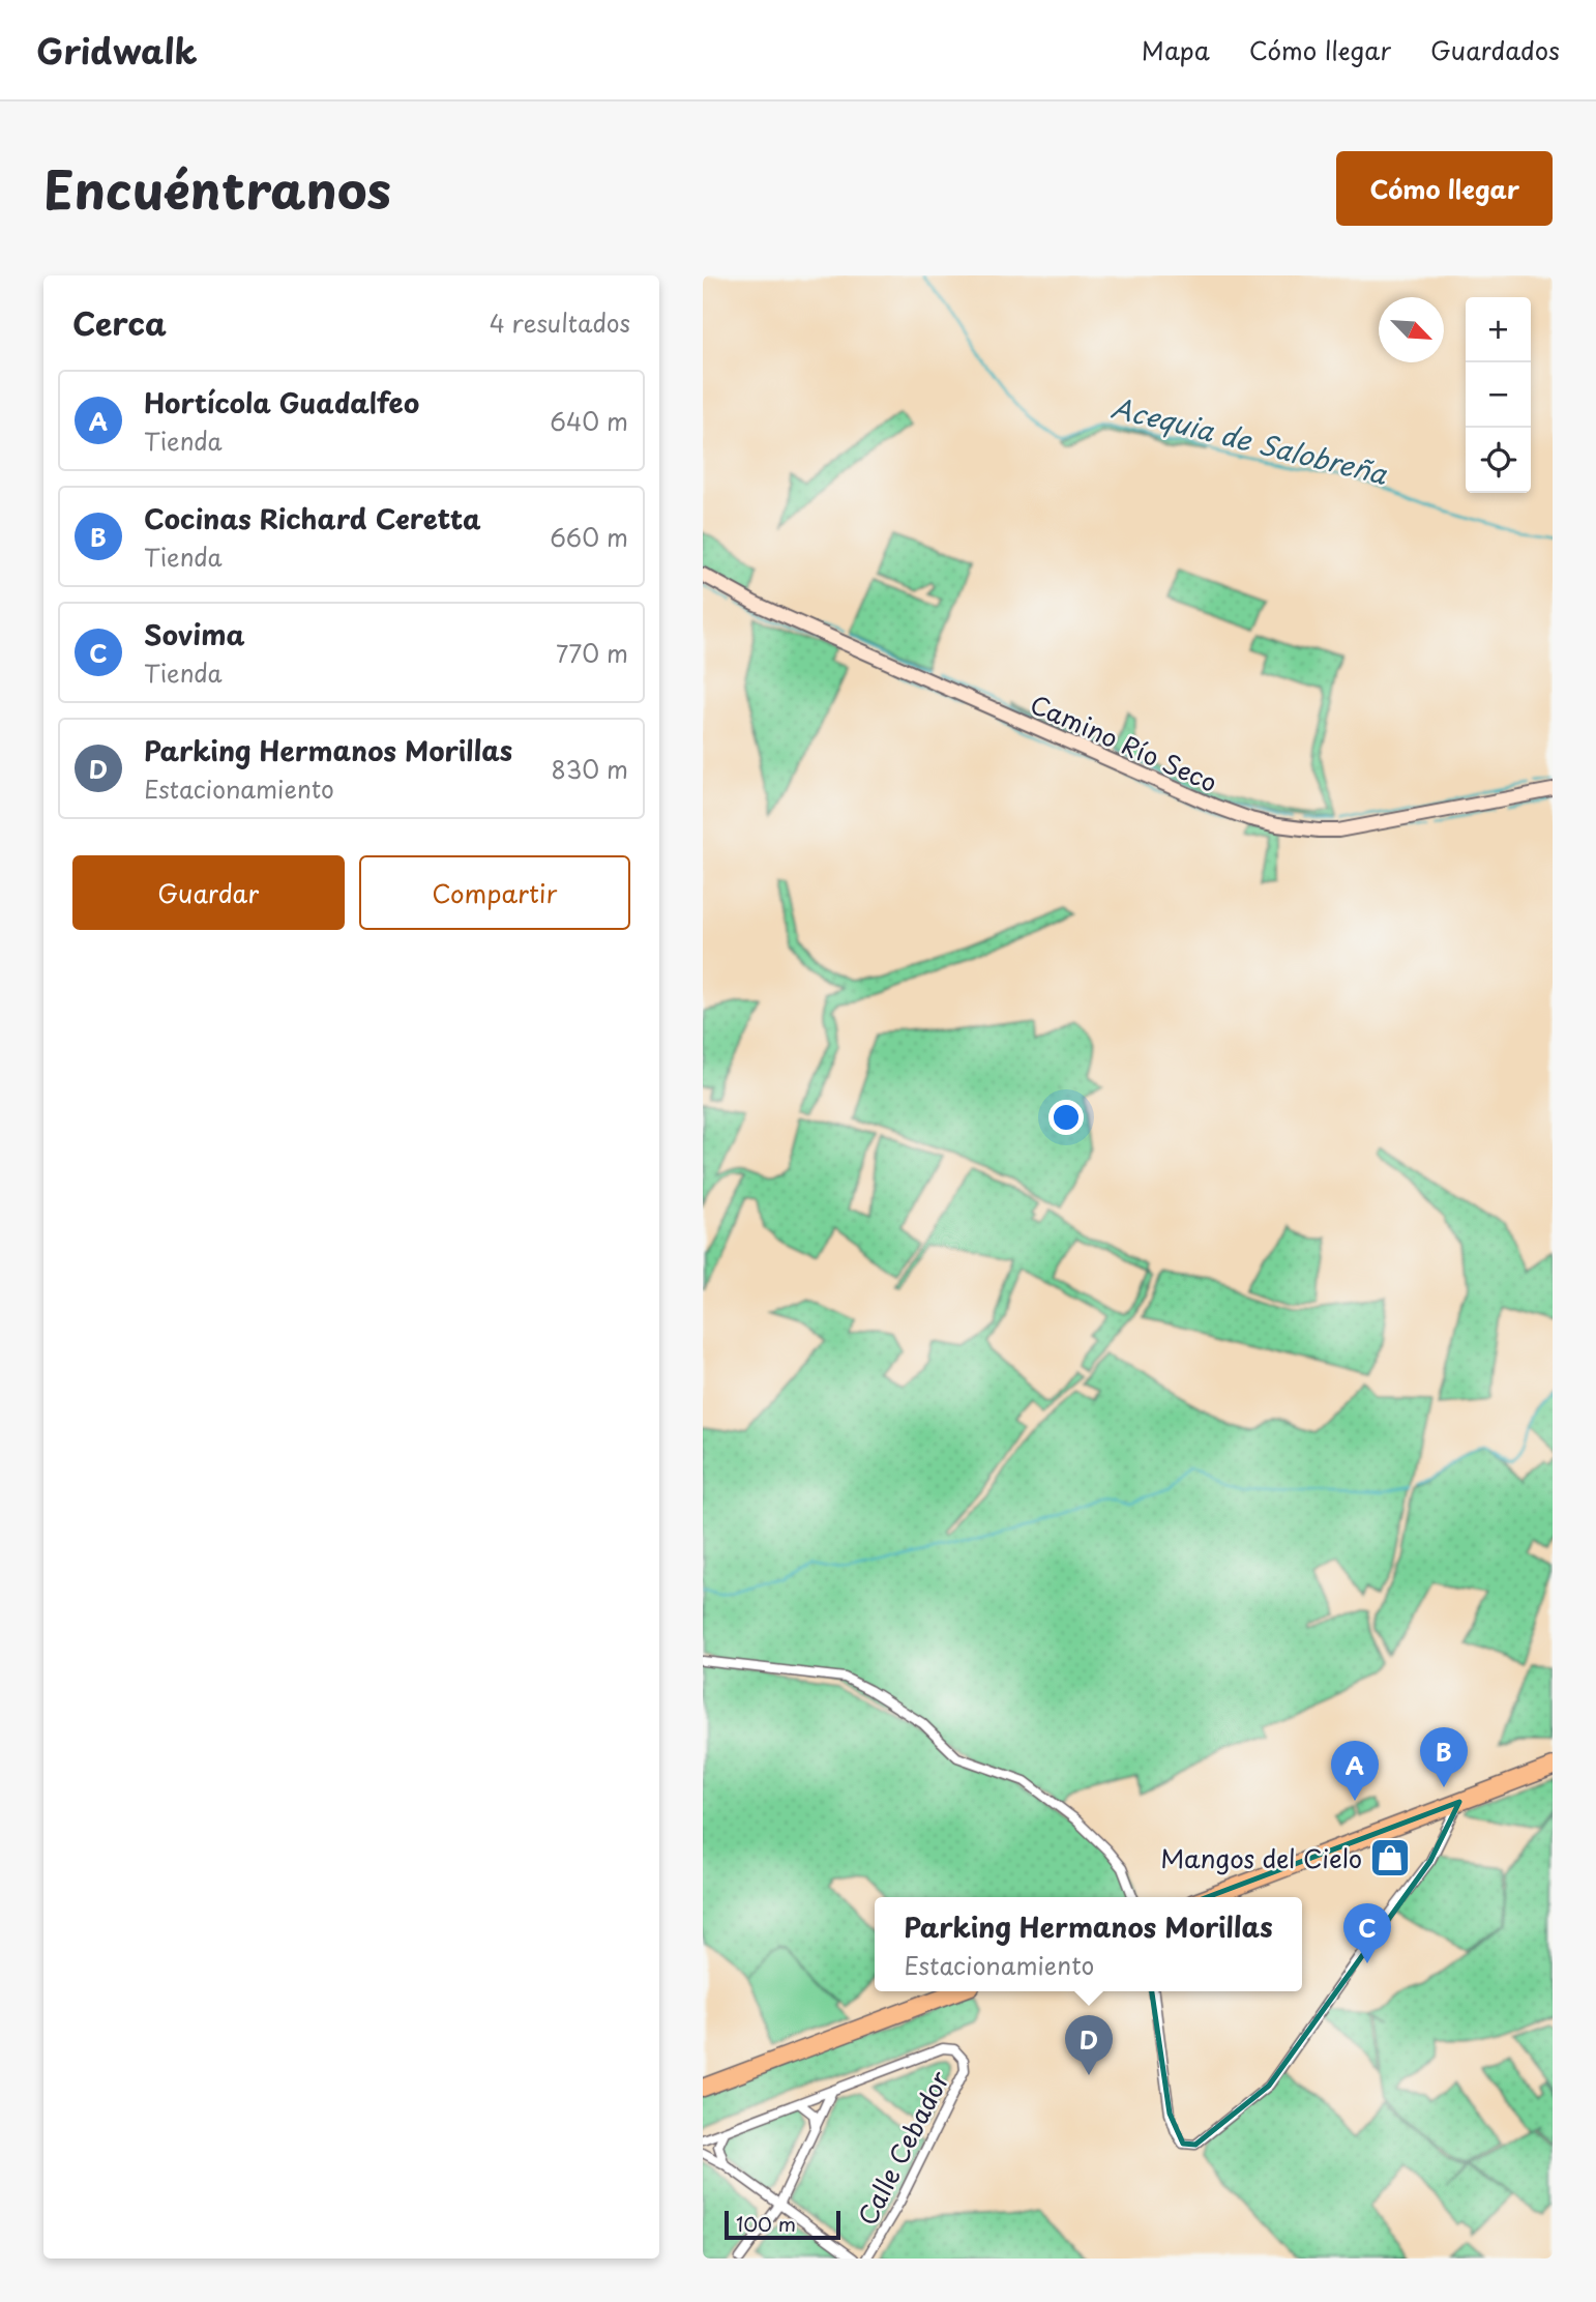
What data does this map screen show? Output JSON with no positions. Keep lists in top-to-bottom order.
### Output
{
  "streets": {
    "street": ["Camino Río Seco", "Calle Cebador"]
  },
  "water": ["Acequia de Salobreña"],
  "places": {
    "shop": ["Mangos del Cielo"]
  },
  "scale_bar": "100 m",
  "north": "bottom right",
  "page": {
    "header": "Gridwalk",
    "nav": ["Mapa", "Cómo llegar", "Guardados"],
    "title": "Encuéntranos",
    "buttons": [
      "Cómo llegar",
      ["Guardar", "Compartir"]
    ],
    "heading": ["Cerca", "4 resultados"],
    "map_buttons": ["+", "−"],
    "list": [
      {
        "mark": "A",
        "name": "Hortícola Guadalfeo",
        "note": "Tienda",
        "value": "640 m"
      },
      {
        "mark": "B",
        "name": "Cocinas Richard Ceretta",
        "note": "Tienda",
        "value": "660 m"
      },
      {
        "mark": "C",
        "name": "Sovima",
        "note": "Tienda",
        "value": "770 m"
      },
      {
        "mark": "D",
        "name": "Parking Hermanos Morillas",
        "note": "Estacionamiento",
        "value": "830 m"
      }
    ],
    "pins": [
      "B",
      "A",
      "C",
      "D"
    ],
    "popup": ["Parking Hermanos Morillas", "Estacionamiento"],
    "scale": "100 m"
  }
}
